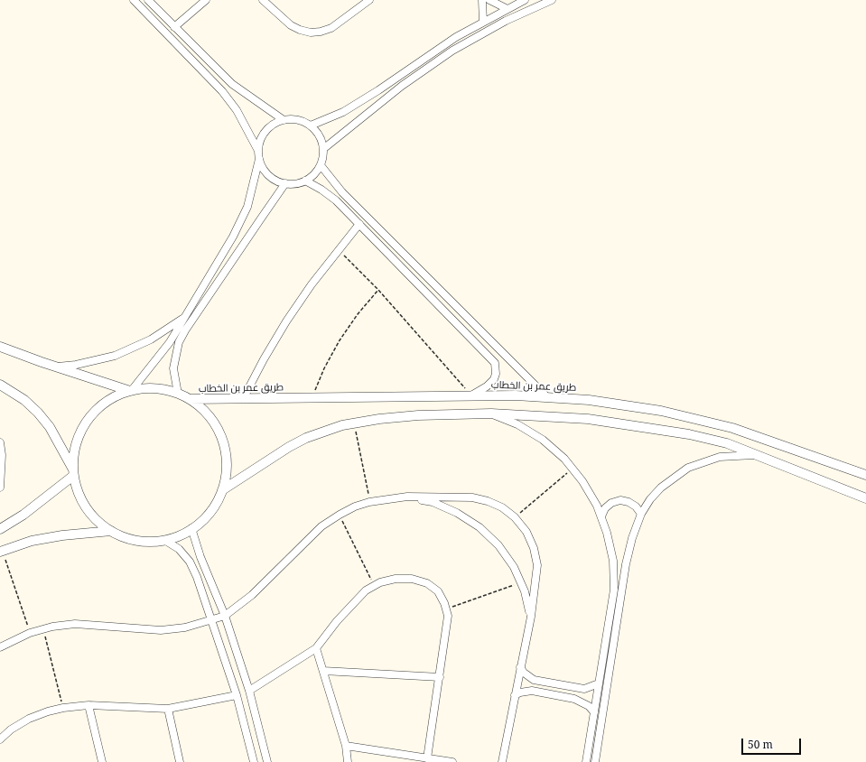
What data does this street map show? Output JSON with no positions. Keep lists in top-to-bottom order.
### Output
{
  "streets": {
    "street": ["طريق عمر بن الخطاب"]
  },
  "scale_bar": "50 m"
}
